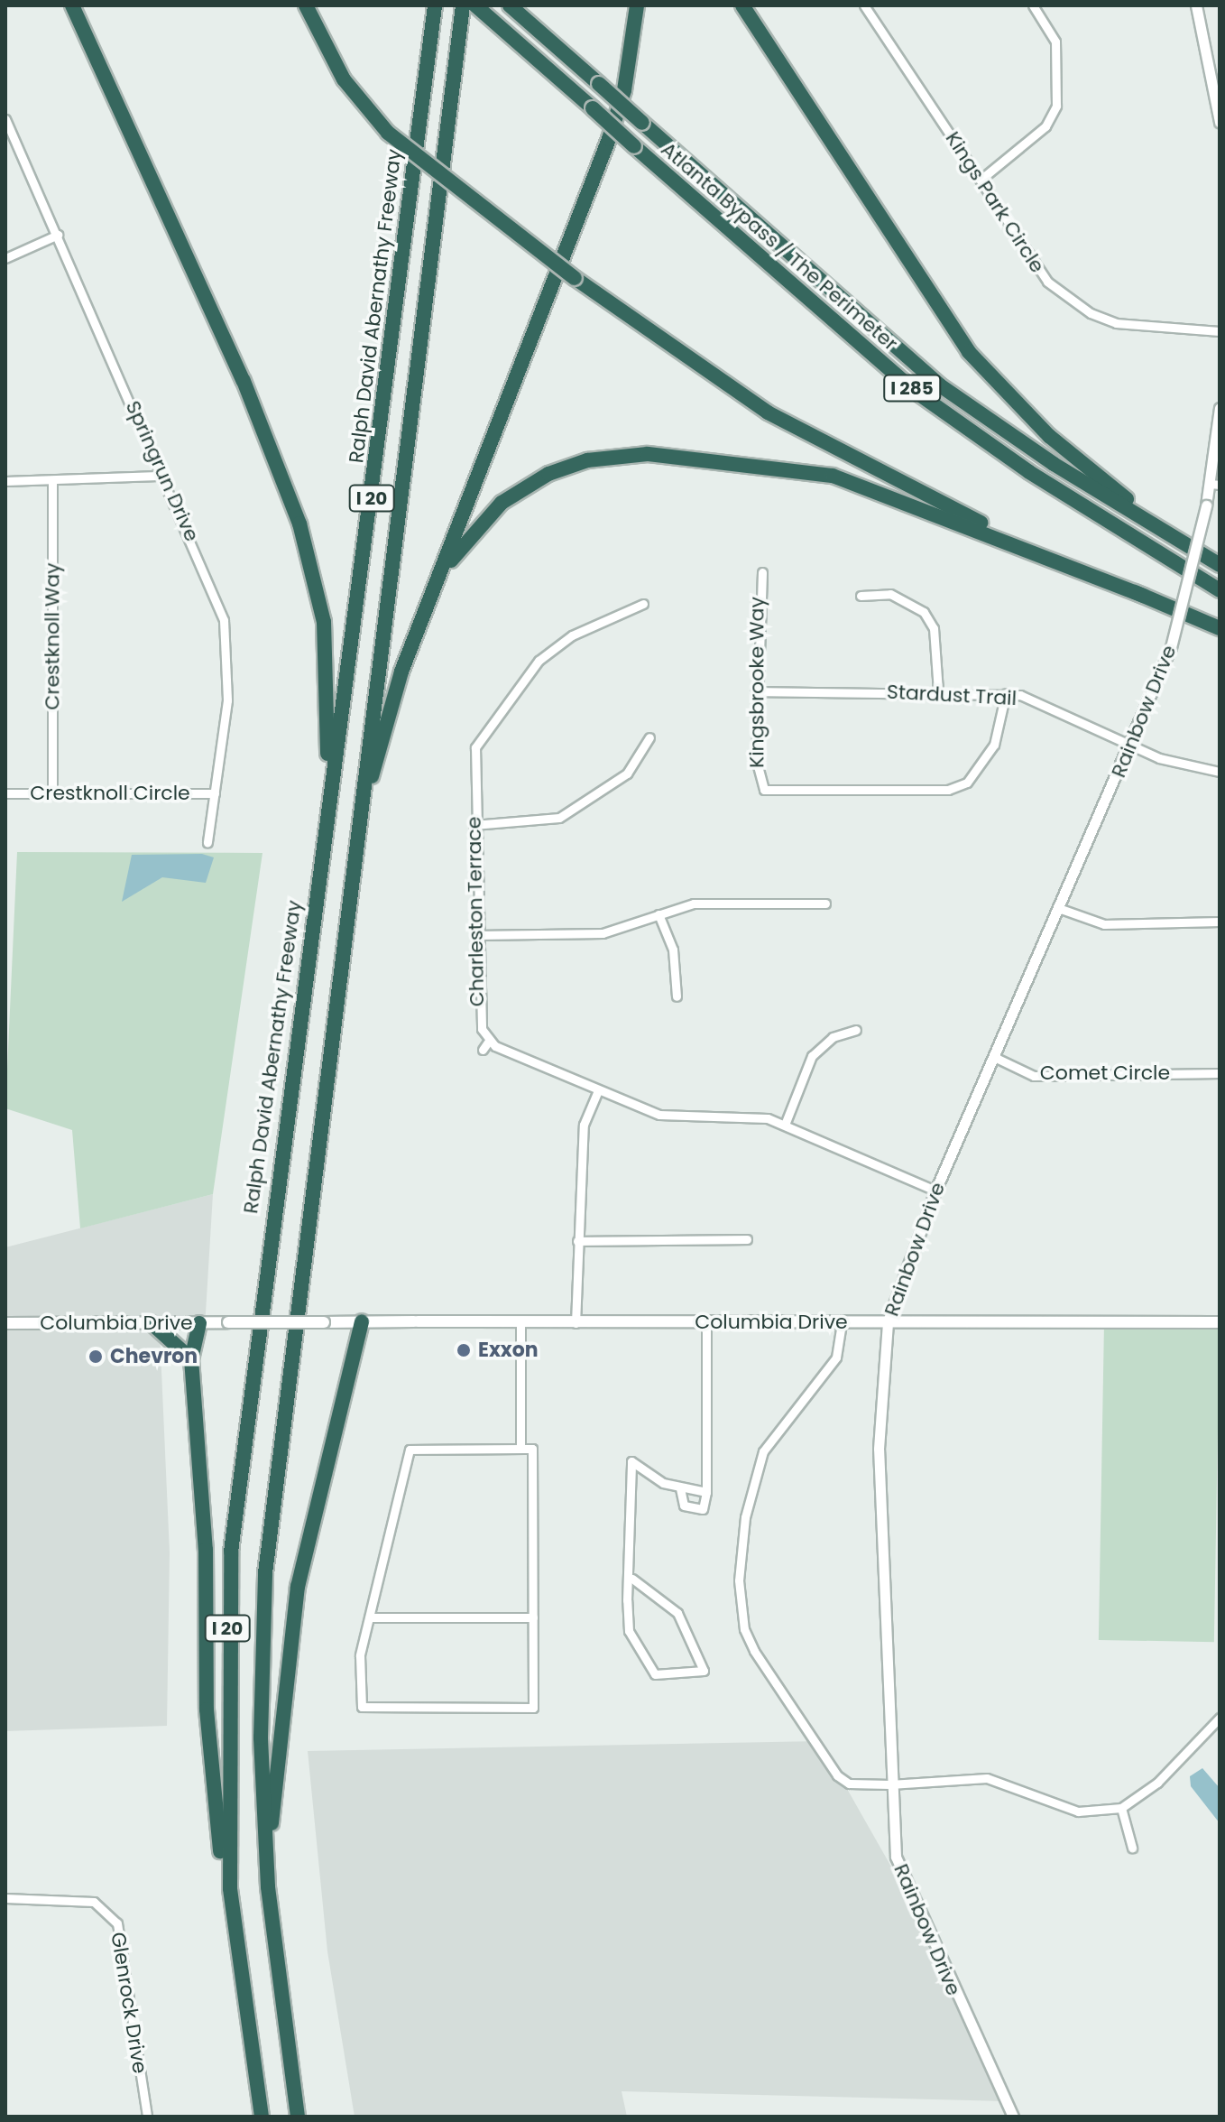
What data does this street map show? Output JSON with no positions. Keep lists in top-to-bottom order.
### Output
{
  "streets": {
    "highway": [
      "Atlanta Bypass / The Perimeter",
      "Ralph David Abernathy Freeway",
      "I 285",
      "I 20"
    ],
    "main road": ["Columbia Drive"],
    "street": [
      "Kings Park Circle",
      "Springrun Drive",
      "Crestknoll Way",
      "Kingsbrooke Way",
      "Stardust Trail",
      "Rainbow Drive",
      "Crestknoll Circle",
      "Charleston Terrace",
      "Comet Circle",
      "Glenrock Drive"
    ]
  },
  "crossings": [
    ["Springrun Drive", "Crestknoll Circle"],
    ["Crestknoll Way", "Crestknoll Circle"],
    ["Kingsbrooke Way", "Stardust Trail"],
    ["Stardust Trail", "Rainbow Drive"],
    ["Rainbow Drive", "Comet Circle"],
    ["Rainbow Drive", "Columbia Drive"]
  ],
  "places": ["Exxon", "Chevron"]
}
